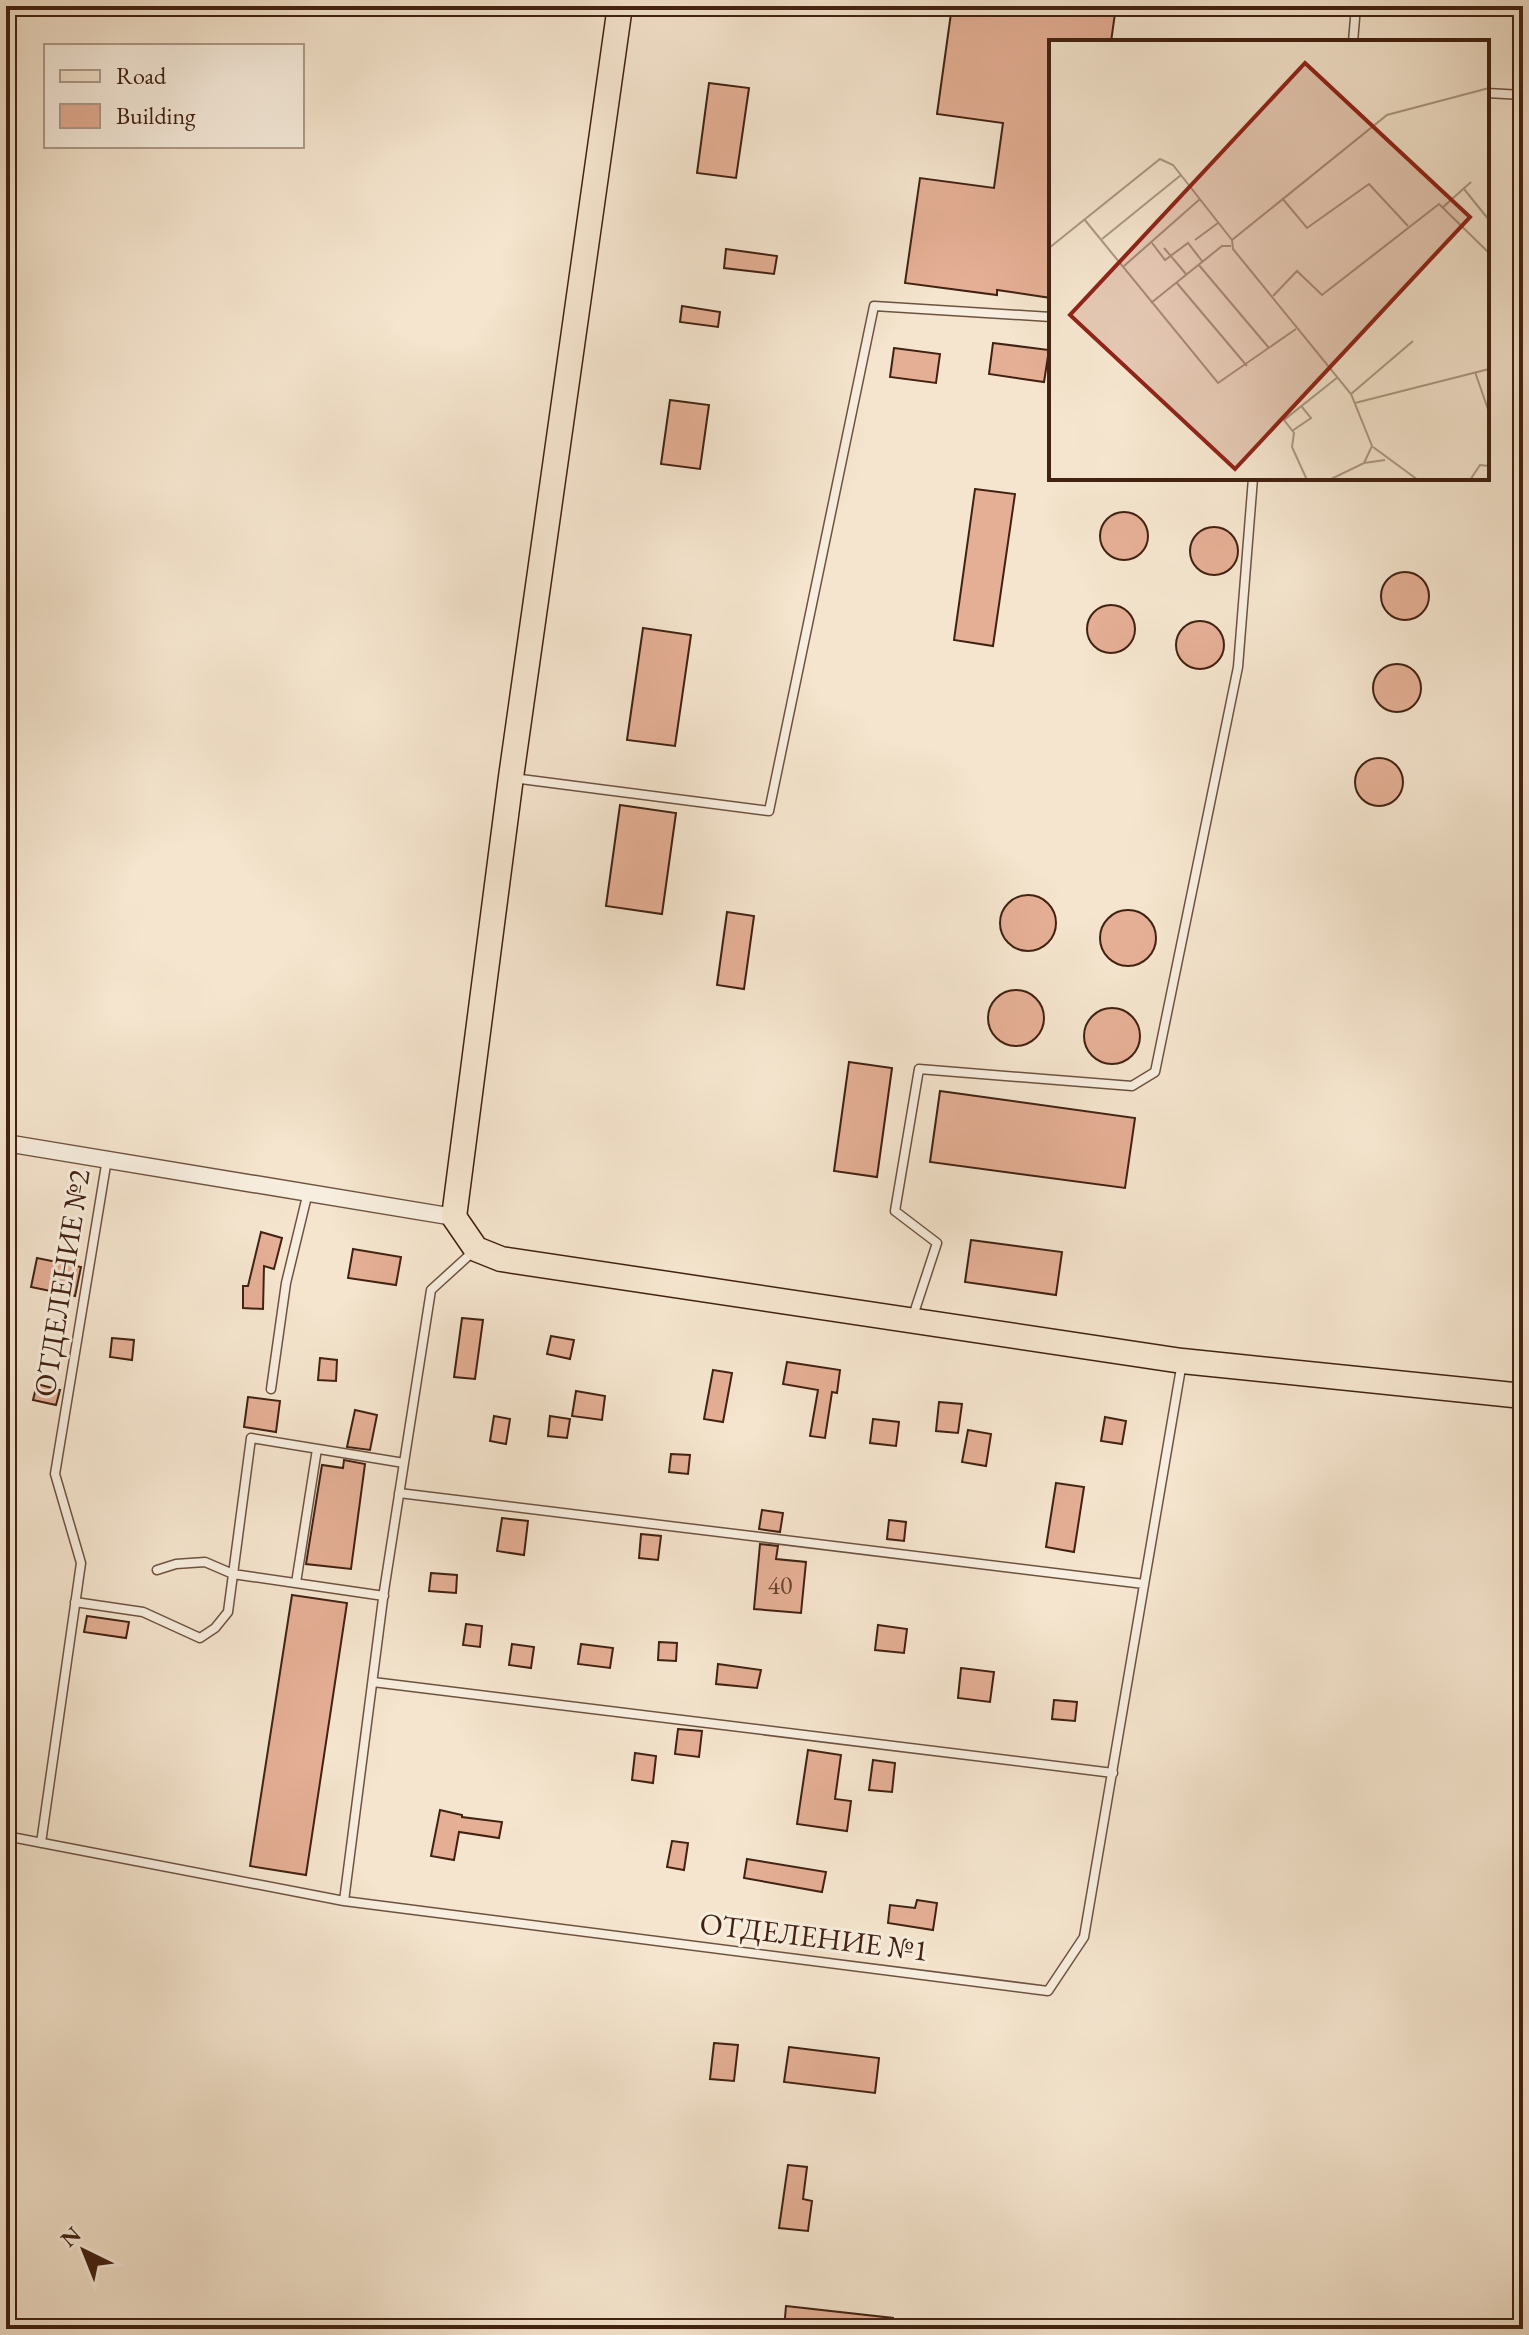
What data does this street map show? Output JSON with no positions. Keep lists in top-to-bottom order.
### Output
{
  "streets": {
    "lane": ["ОТДЕЛЕНИЕ №2", "ОТДЕЛЕНИЕ №1"]
  },
  "house_numbers": ["40"],
  "legend": ["Road", "Building"],
  "north": "top left"
}
